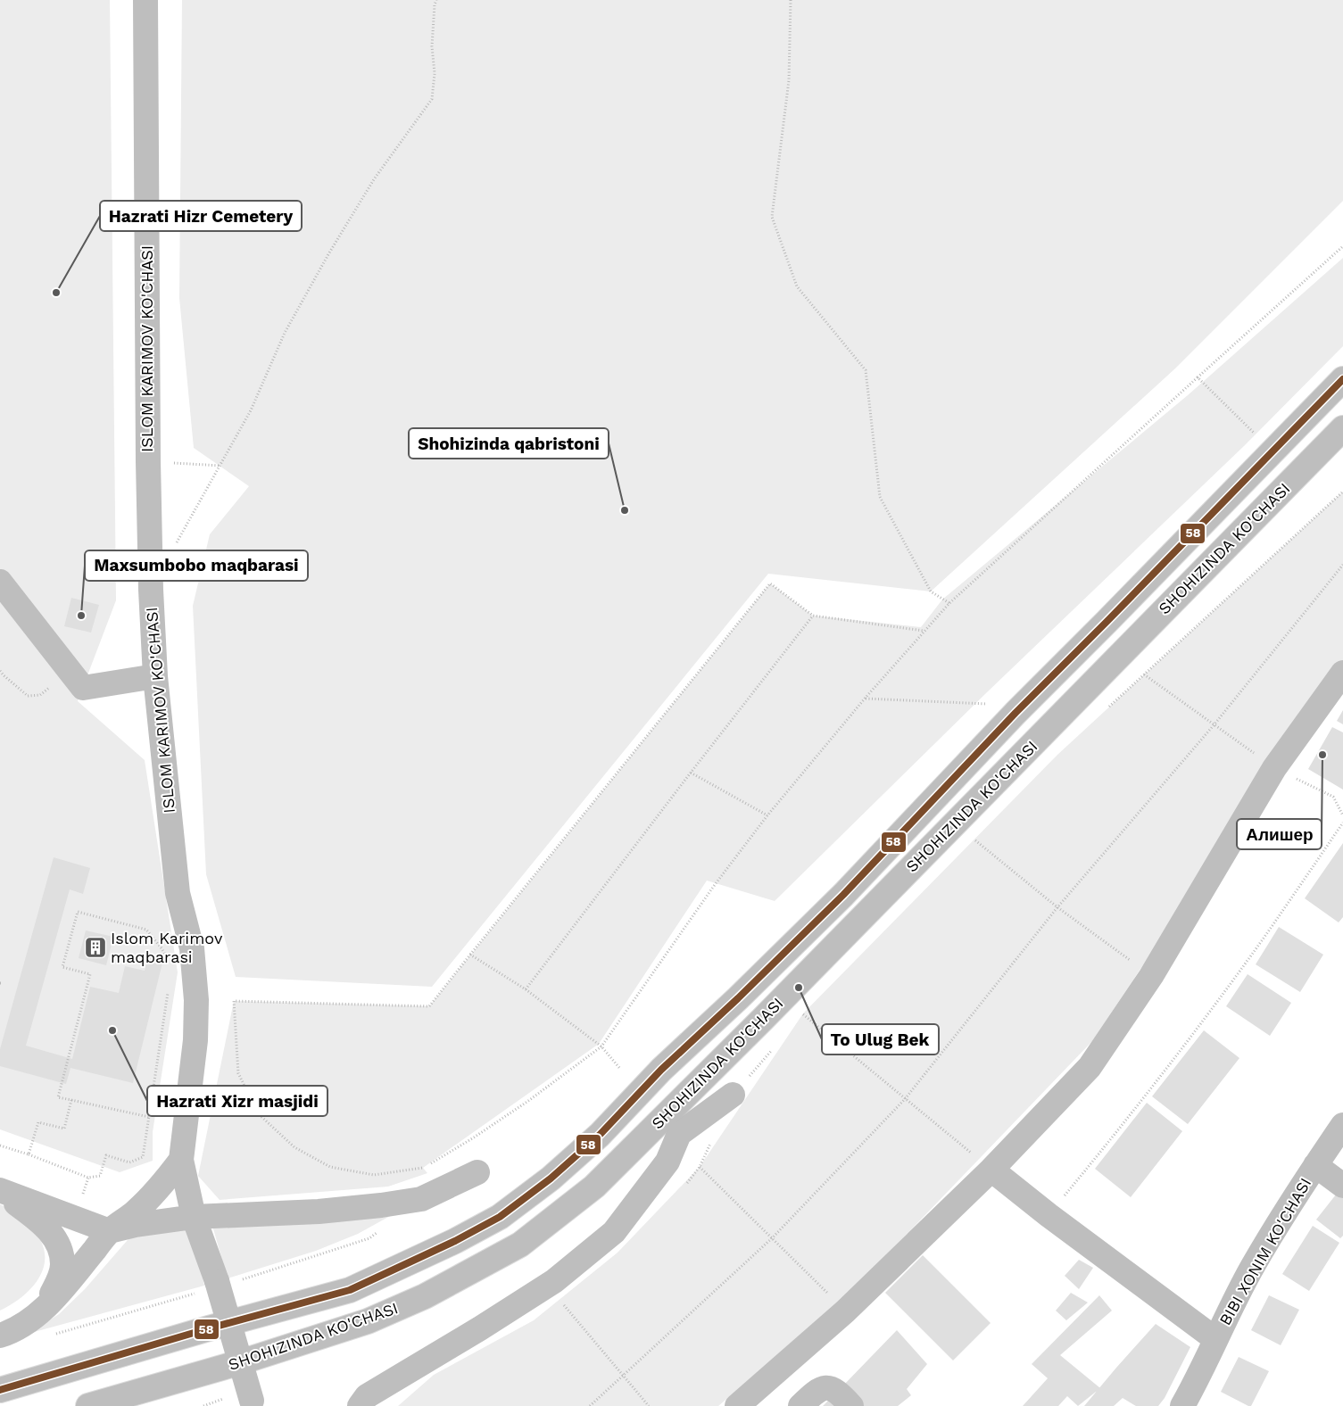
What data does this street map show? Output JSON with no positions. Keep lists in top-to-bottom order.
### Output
{
  "streets": {
    "street": ["ISLOM KARIMOV KO'CHASI", "SHOHIZINDA KO'CHASI", "BIBI XONIM KO'CHASI"]
  },
  "places": {
    "other": [
      "Hazrati Hizr Cemetery",
      "Shohizinda qabristoni",
      "Maxsumbobo maqbarasi",
      "Алишер",
      "To Ulug Bek",
      "Hazrati Xizr masjidi"
    ],
    "building": ["Islom Karimov maqbarasi"]
  },
  "lines": ["transit line 58"]
}
